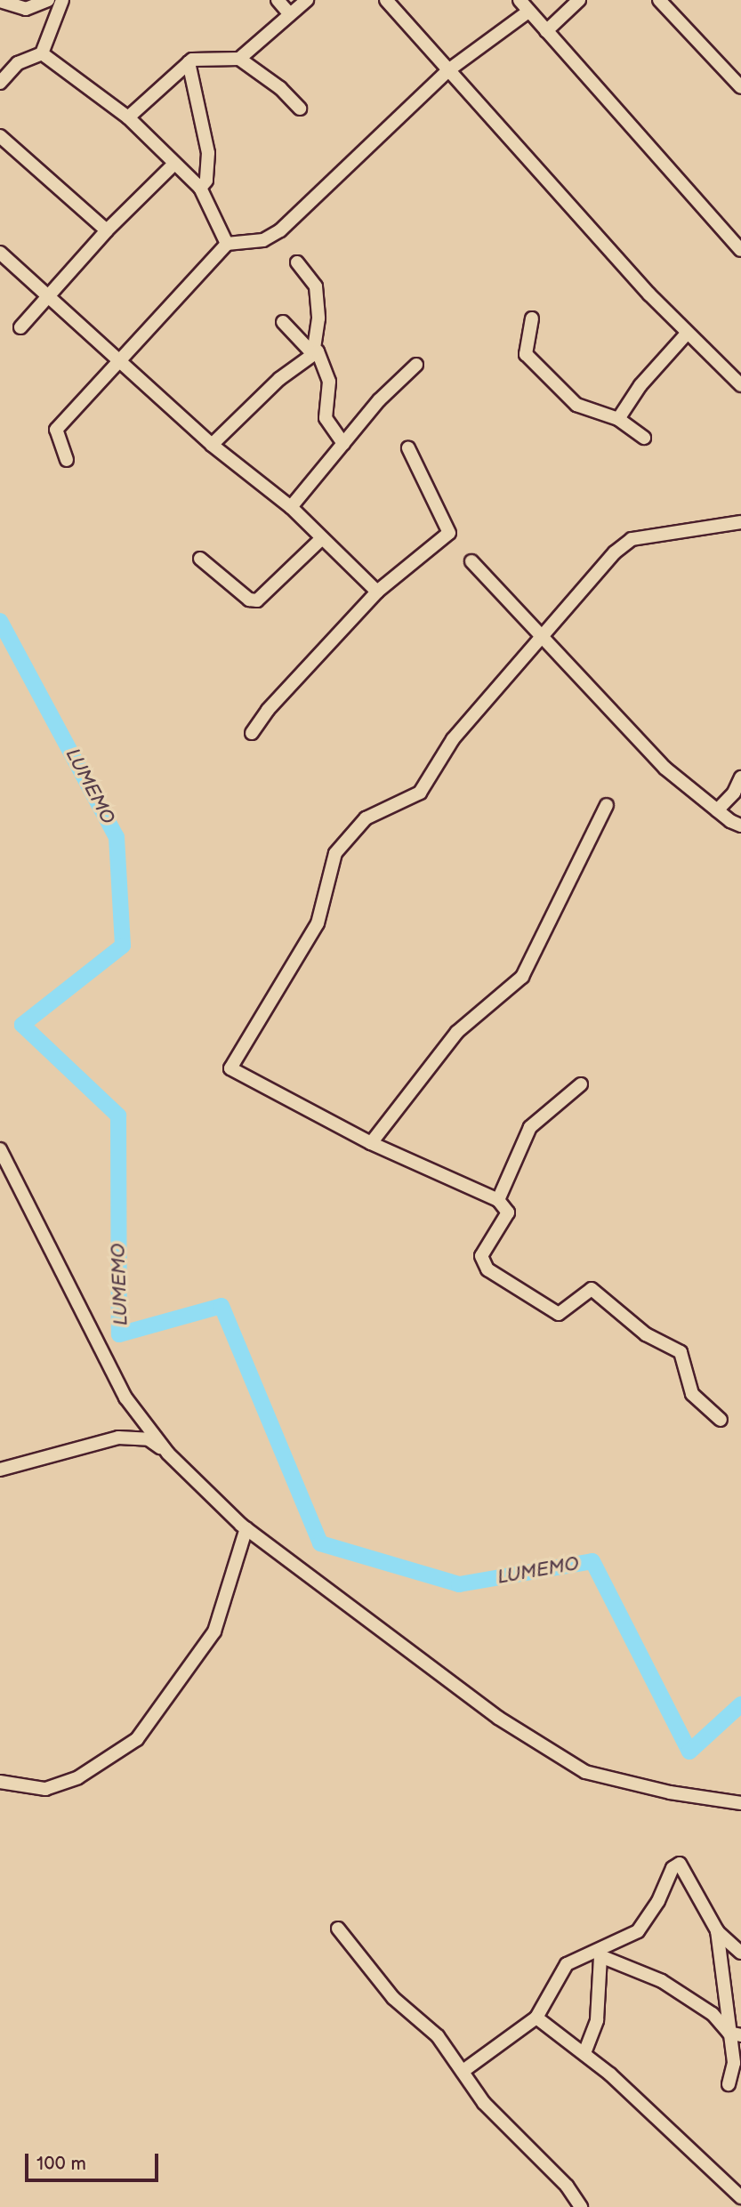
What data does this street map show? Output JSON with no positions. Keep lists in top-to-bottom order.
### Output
{
  "water": ["LUMEMO"],
  "scale_bar": "100 m"
}
